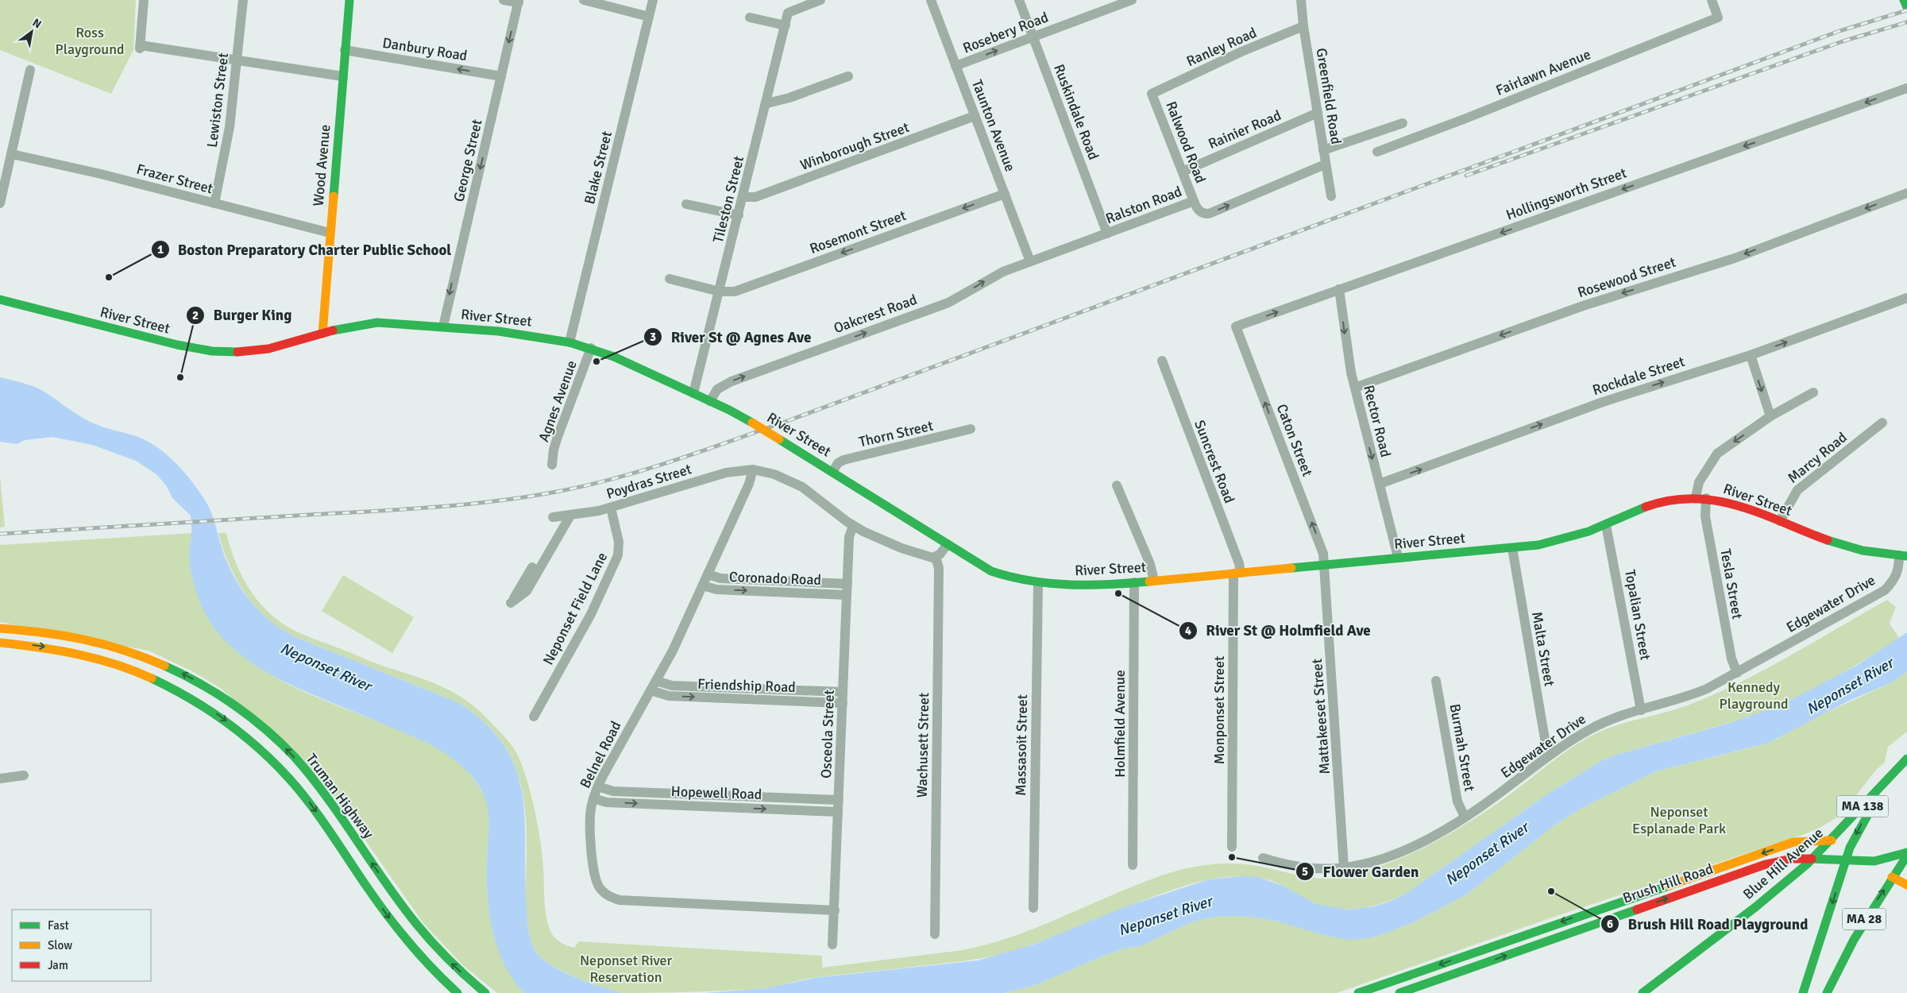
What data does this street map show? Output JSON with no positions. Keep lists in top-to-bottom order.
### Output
{
  "streets": {
    "main road": [
      "Wood Avenue",
      "River Street",
      "Truman Highway",
      "MA 138",
      "Blue Hill Avenue",
      "Brush Hill Road",
      "MA 28"
    ],
    "street": [
      "Rosebery Road",
      "Ranley Road",
      "Danbury Road",
      "Fairlawn Avenue",
      "Greenfield Road",
      "Lewiston Street",
      "Ruskindale Road",
      "Taunton Avenue",
      "Rainier Road",
      "Ralwood Road",
      "Winborough Street",
      "George Street",
      "Blake Street",
      "Frazer Street",
      "Hollingsworth Street",
      "Tileston Street",
      "Ralston Road",
      "Rosemont Street",
      "Rosewood Street",
      "Oakcrest Road",
      "Rockdale Street",
      "Agnes Avenue",
      "Rector Road",
      "Thorn Street",
      "Caton Street",
      "Marcy Road",
      "Suncrest Road",
      "Poydras Street",
      "Coronado Road",
      "Tesla Street",
      "Edgewater Drive",
      "Neponset Field Lane",
      "Topalian Street",
      "Malta Street",
      "Friendship Road",
      "Monponset Street",
      "Mattakeeset Street",
      "Holmfield Avenue",
      "Osceola Street",
      "Wachusett Street",
      "Massasoit Street",
      "Burmah Street",
      "Belnel Road",
      "Hopewell Road"
    ]
  },
  "crossings": [
    ["Rosebery Road", "Ruskindale Road"],
    ["Rosebery Road", "Taunton Avenue"],
    ["Ranley Road", "Greenfield Road"],
    ["Ranley Road", "Ralwood Road"],
    ["Danbury Road", "George Street"],
    ["Danbury Road", "Wood Avenue"],
    ["Greenfield Road", "Rainier Road"],
    ["Greenfield Road", "Ralston Road"],
    ["Lewiston Street", "Frazer Street"],
    ["Ruskindale Road", "Ralston Road"],
    ["Taunton Avenue", "Winborough Street"],
    ["Taunton Avenue", "Ralston Road"],
    ["Taunton Avenue", "Rosemont Street"],
    ["Taunton Avenue", "Oakcrest Road"],
    ["Rainier Road", "Ralwood Road"],
    ["Ralwood Road", "Ralston Road"],
    ["Winborough Street", "Tileston Street"],
    ["George Street", "River Street"],
    ["Wood Avenue", "Frazer Street"],
    ["Wood Avenue", "River Street"],
    ["Blake Street", "River Street"],
    ["Hollingsworth Street", "Rector Road"],
    ["Hollingsworth Street", "Caton Street"],
    ["Tileston Street", "Rosemont Street"],
    ["Tileston Street", "River Street"],
    ["Ralston Road", "Oakcrest Road"],
    ["Rosewood Street", "Rector Road"],
    ["Oakcrest Road", "River Street"],
    ["River Street", "Agnes Avenue"],
    ["River Street", "Rector Road"],
    ["River Street", "Thorn Street"],
    ["River Street", "Caton Street"],
    ["River Street", "Marcy Road"],
    ["River Street", "Suncrest Road"],
    ["River Street", "Tesla Street"],
    ["River Street", "Edgewater Drive"],
    ["River Street", "Topalian Street"],
    ["River Street", "Malta Street"],
    ["River Street", "Monponset Street"],
    ["River Street", "Mattakeeset Street"],
    ["River Street", "Holmfield Avenue"],
    ["River Street", "Massasoit Street"],
    ["Rockdale Street", "Rector Road"],
    ["Caton Street", "Mattakeeset Street"],
    ["Suncrest Road", "Monponset Street"],
    ["Poydras Street", "Neponset Field Lane"],
    ["Poydras Street", "Belnel Road"],
    ["Coronado Road", "Osceola Street"],
    ["Coronado Road", "Belnel Road"],
    ["Tesla Street", "Edgewater Drive"],
    ["Edgewater Drive", "Topalian Street"],
    ["Edgewater Drive", "Malta Street"],
    ["Edgewater Drive", "Mattakeeset Street"],
    ["Edgewater Drive", "Burmah Street"],
    ["Friendship Road", "Osceola Street"],
    ["Friendship Road", "Belnel Road"],
    ["Osceola Street", "Belnel Road"],
    ["Osceola Street", "Hopewell Road"],
    ["Belnel Road", "Hopewell Road"],
    ["Blue Hill Avenue", "Brush Hill Road"],
    ["Blue Hill Avenue", "MA 28"],
    ["Brush Hill Road", "MA 28"]
  ],
  "one_way": [
    "Rosebery Road",
    "Danbury Road",
    "George Street",
    "Ralston Road",
    "Rosemont Street",
    "Rosewood Street",
    "Oakcrest Road",
    "Rockdale Street",
    "Rector Road",
    "Caton Street"
  ],
  "water": ["Neponset River"],
  "parks": [
    "Ross Playground",
    "Kennedy Playground",
    "Neponset Esplanade Park",
    "Neponset River Reservation"
  ],
  "places": [
    "Boston Preparatory Charter Public School",
    "River St @ Agnes Ave",
    "Burger King",
    "River St @ Holmfield Ave",
    "Flower Garden",
    "Brush Hill Road Playground"
  ],
  "legend": ["Fast", "Slow", "Jam"],
  "north": "top right"
}
